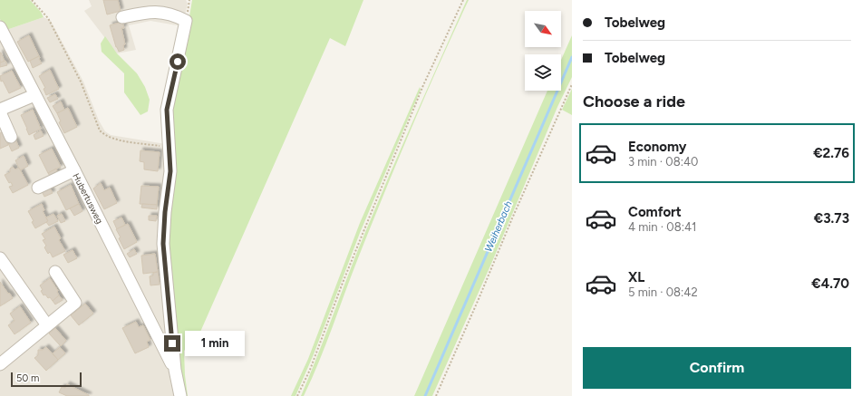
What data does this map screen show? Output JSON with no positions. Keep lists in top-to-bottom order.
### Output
{
  "streets": {
    "street": ["Hubertusweg"]
  },
  "water": ["Weiherbach"],
  "scale_bar": "50 m",
  "north": "bottom right",
  "page": {
    "banner": ["Tobelweg", "Tobelweg"],
    "heading": "Choose a ride",
    "list": [
      {
        "name": "Economy",
        "note": "3 min · 08:40",
        "value": "€2.76"
      },
      {
        "name": "Comfort",
        "note": "4 min · 08:41",
        "value": "€3.73"
      },
      {
        "name": "XL",
        "note": "5 min · 08:42",
        "value": "€4.70"
      }
    ],
    "bubble": "1 min",
    "buttons": "Confirm",
    "scale": "50 m"
  }
}
